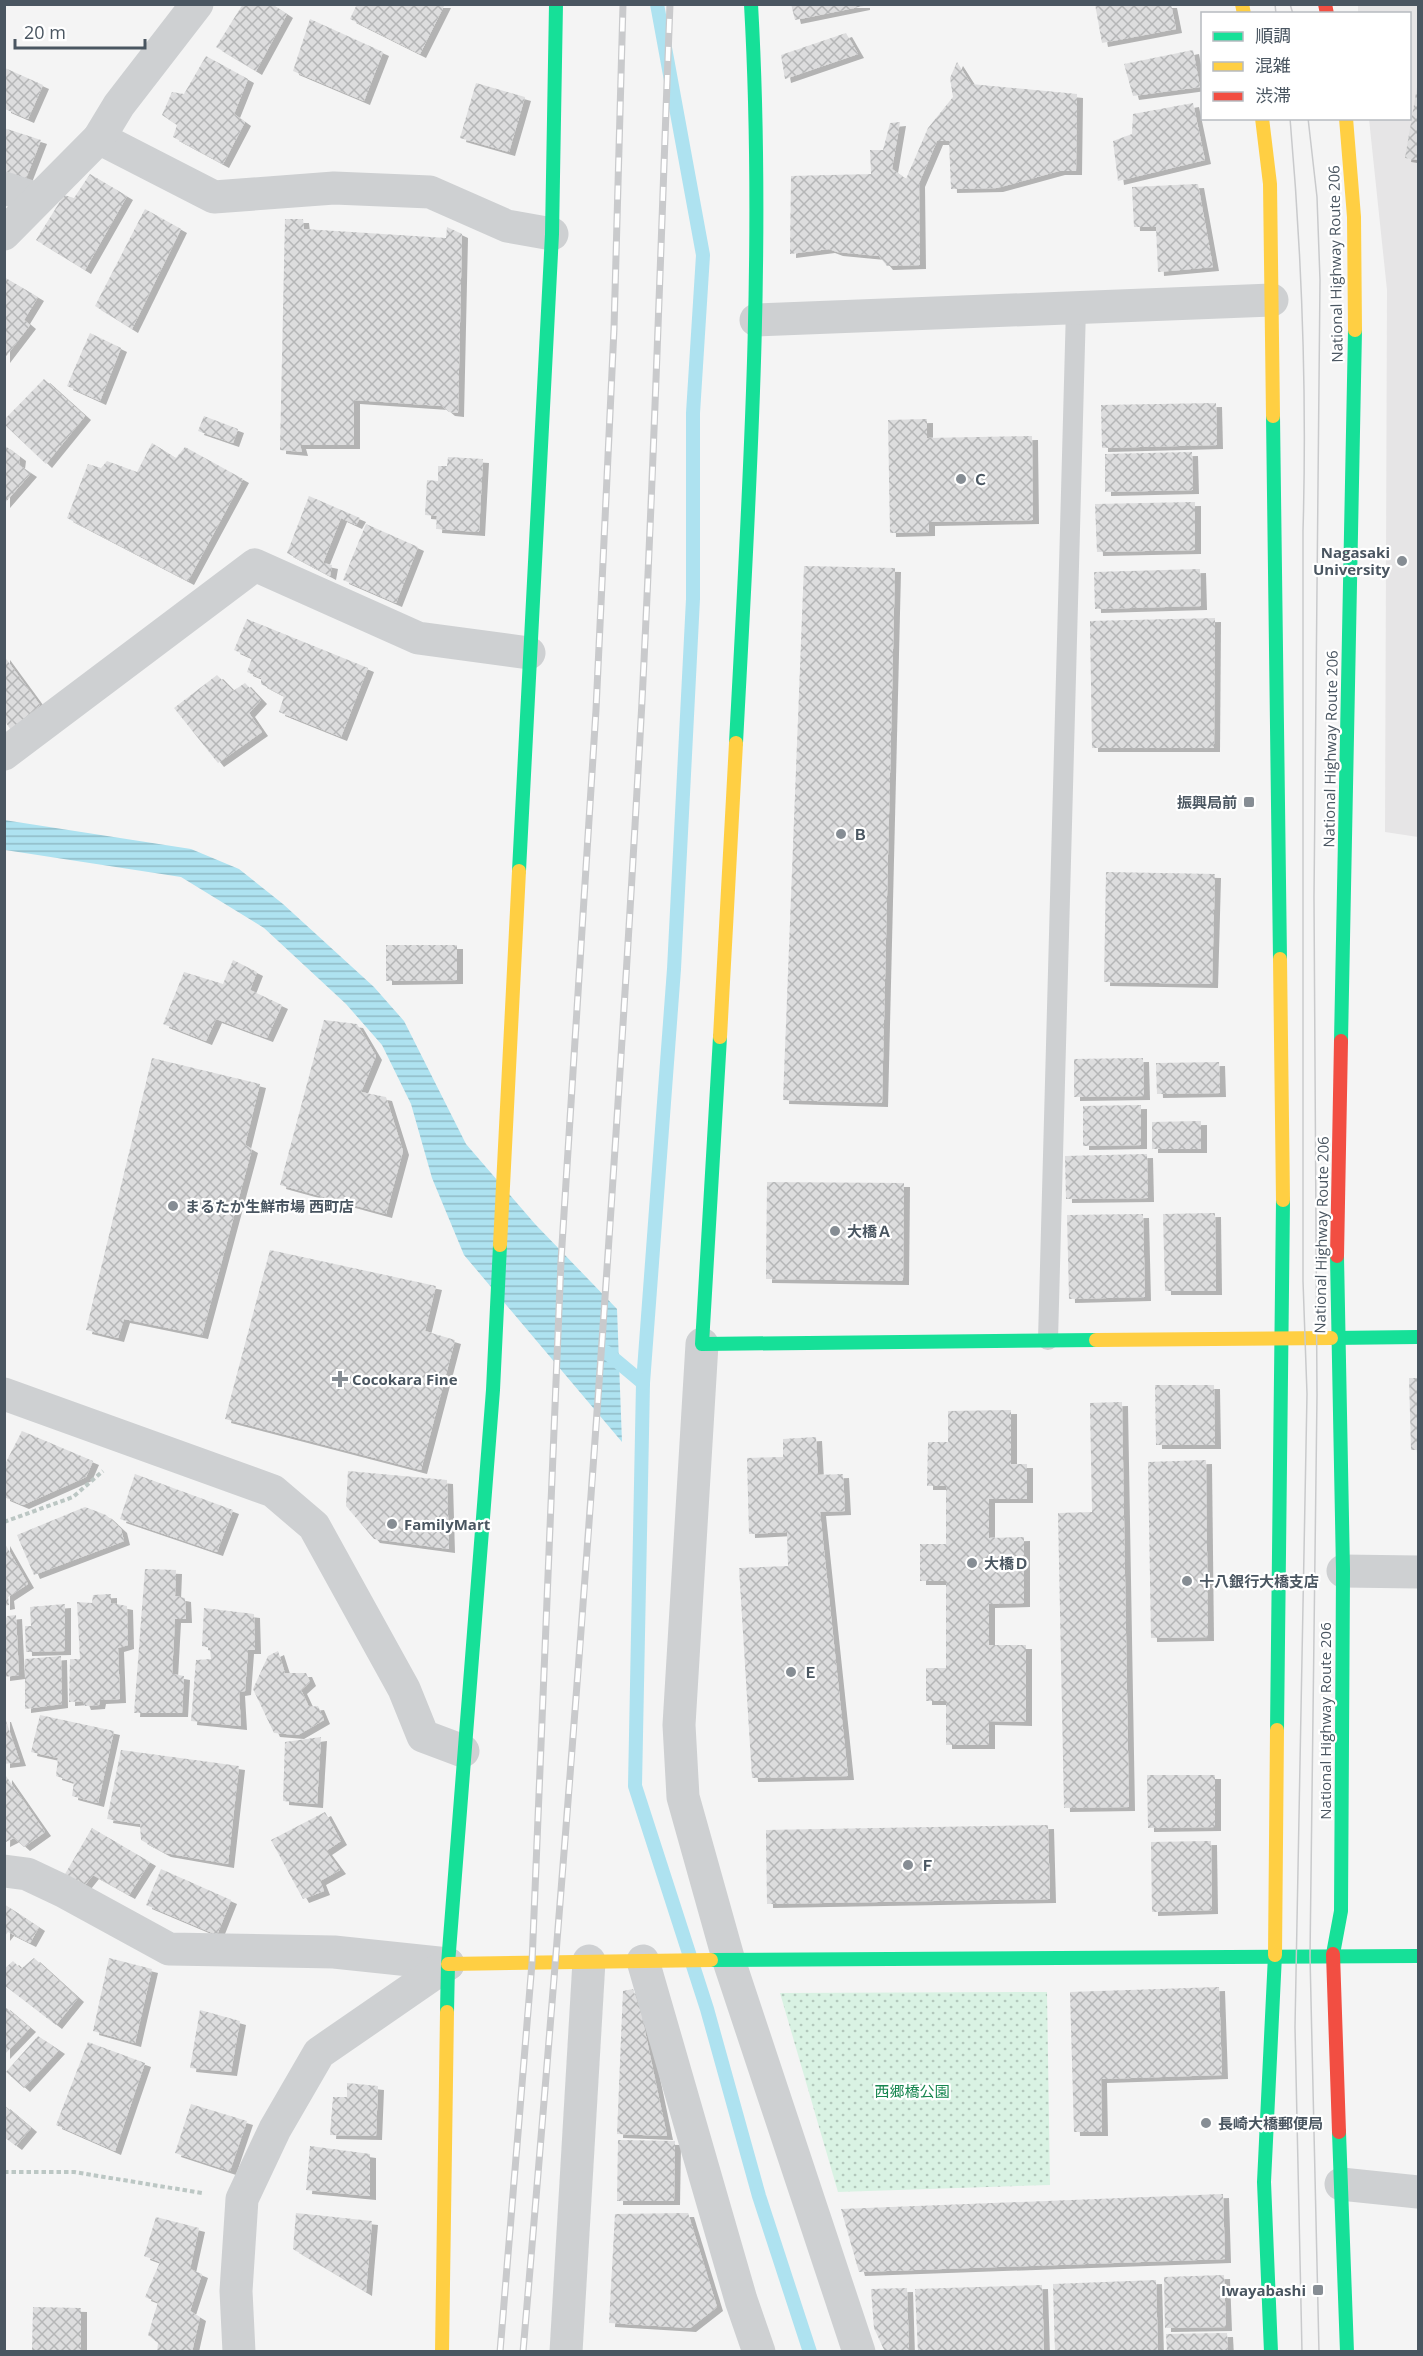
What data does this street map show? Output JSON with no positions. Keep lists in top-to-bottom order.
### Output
{
  "streets": {
    "main road": ["National Highway Route 206"]
  },
  "parks": ["西郷橋公園"],
  "places": {
    "other": [
      "Ｃ",
      "Nagasaki University",
      "Ｂ",
      "まるたか生鮮市場 西町店",
      "大橋Ａ",
      "FamilyMart",
      "大橋Ｄ",
      "十八銀行大橋支店",
      "Ｅ",
      "Ｆ",
      "長崎大橋郵便局"
    ],
    "transit": ["振興局前", "Iwayabashi"],
    "health": ["Cocokara Fine"]
  },
  "legend": ["順調", "混雑", "渋滞"],
  "scale_bar": "20 m"
}
